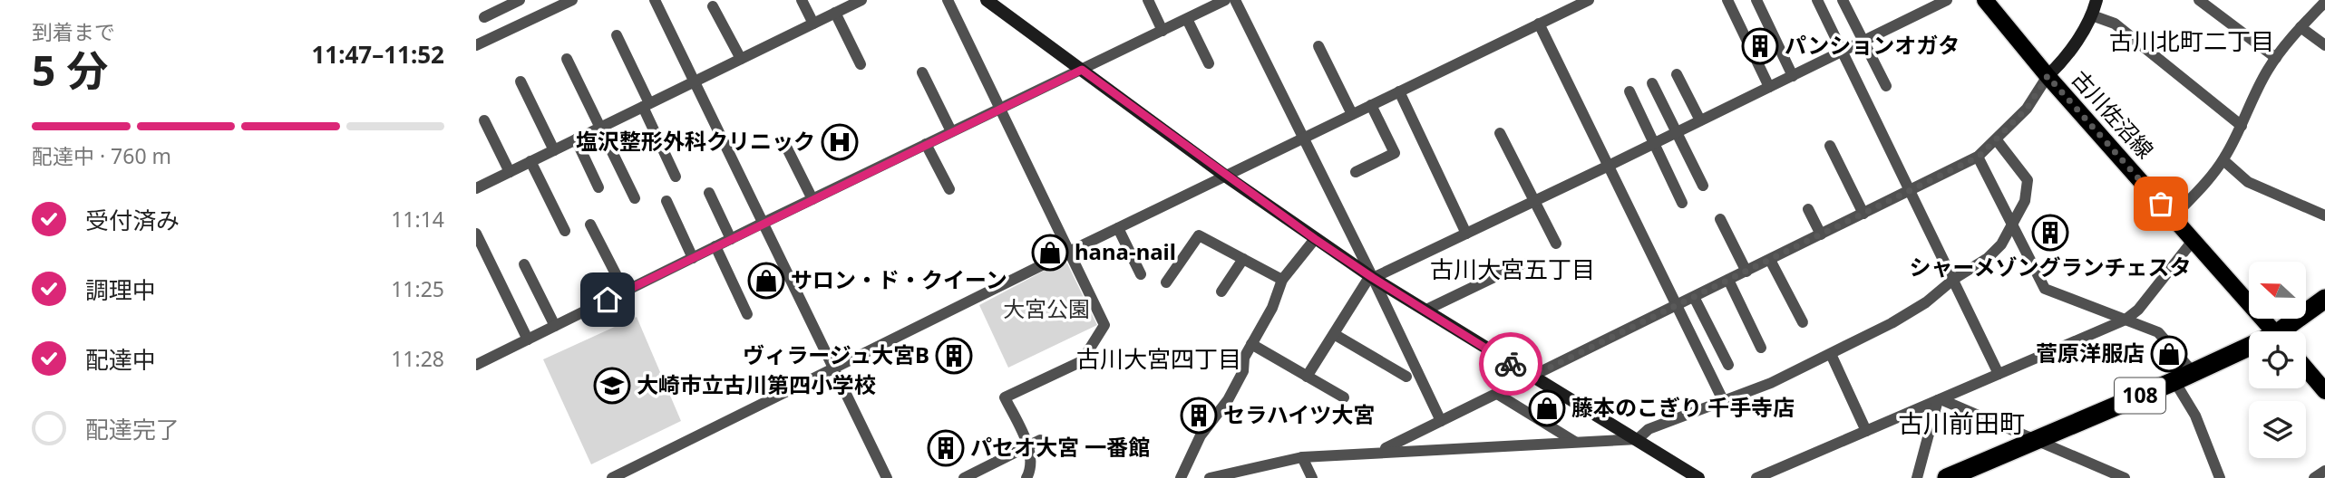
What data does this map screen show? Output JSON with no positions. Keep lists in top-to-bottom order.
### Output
{
  "streets": {
    "highway": ["108"],
    "main road": ["古川佐沼線"]
  },
  "districts": [
    "古川北町二丁目",
    "古川大宮五丁目",
    "古川大宮四丁目",
    "古川前田町"
  ],
  "parks": ["大宮公園"],
  "places": {
    "building": [
      "パンションオガタ",
      "シャーメゾングランチェスタ",
      "ヴィラージュ大宮B",
      "セラハイツ大宮",
      "パセオ大宮 一番館"
    ],
    "hospital": ["塩沢整形外科クリニック"],
    "shop": [
      "hana-nail",
      "サロン・ド・クイーン",
      "菅原洋服店",
      "藤本のこぎり 千手寺店"
    ],
    "school or university": ["大崎市立古川第四小学校"]
  },
  "north": "left",
  "page": {
    "heading": ["5 分", "到着まで", "11:47–11:52"],
    "bar": "配達中 · 760 m",
    "list": [
      ["受付済み", "11:14"],
      ["調理中", "11:25"],
      ["配達中", "11:28"],
      "配達完了"
    ]
  }
}
